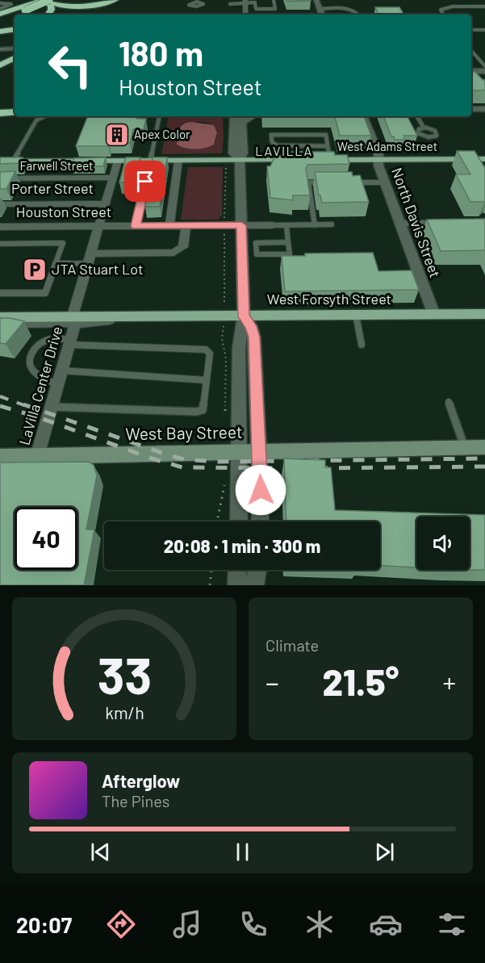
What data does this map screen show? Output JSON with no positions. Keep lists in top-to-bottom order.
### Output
{
  "streets": {
    "main road": ["West Adams Street", "West Forsyth Street", "West Bay Street"],
    "street": [
      "Farwell Street",
      "Porter Street",
      "Houston Street",
      "North Davis Street",
      "LaVilla Center Drive"
    ]
  },
  "crossings": [
    ["West Adams Street", "North Davis Street"],
    ["Farwell Street", "LaVilla Center Drive"],
    ["Porter Street", "LaVilla Center Drive"],
    ["Houston Street", "LaVilla Center Drive"],
    ["North Davis Street", "West Forsyth Street"],
    ["West Forsyth Street", "LaVilla Center Drive"],
    ["LaVilla Center Drive", "West Bay Street"]
  ],
  "districts": ["LAVILLA"],
  "places": {
    "building": ["Apex Color"],
    "parking": ["JTA Stuart Lot"]
  },
  "page": {
    "turn": ["180 m", "Houston Street"],
    "limit": "40",
    "trip": "20:08 · 1 min · 300 m",
    "tile": "Climate",
    "heat": ["−", "21.5°", "+"],
    "song": ["Afterglow", "The Pines"],
    "tabs": "20:07",
    "gauge": ["33", "km/h"]
  }
}
